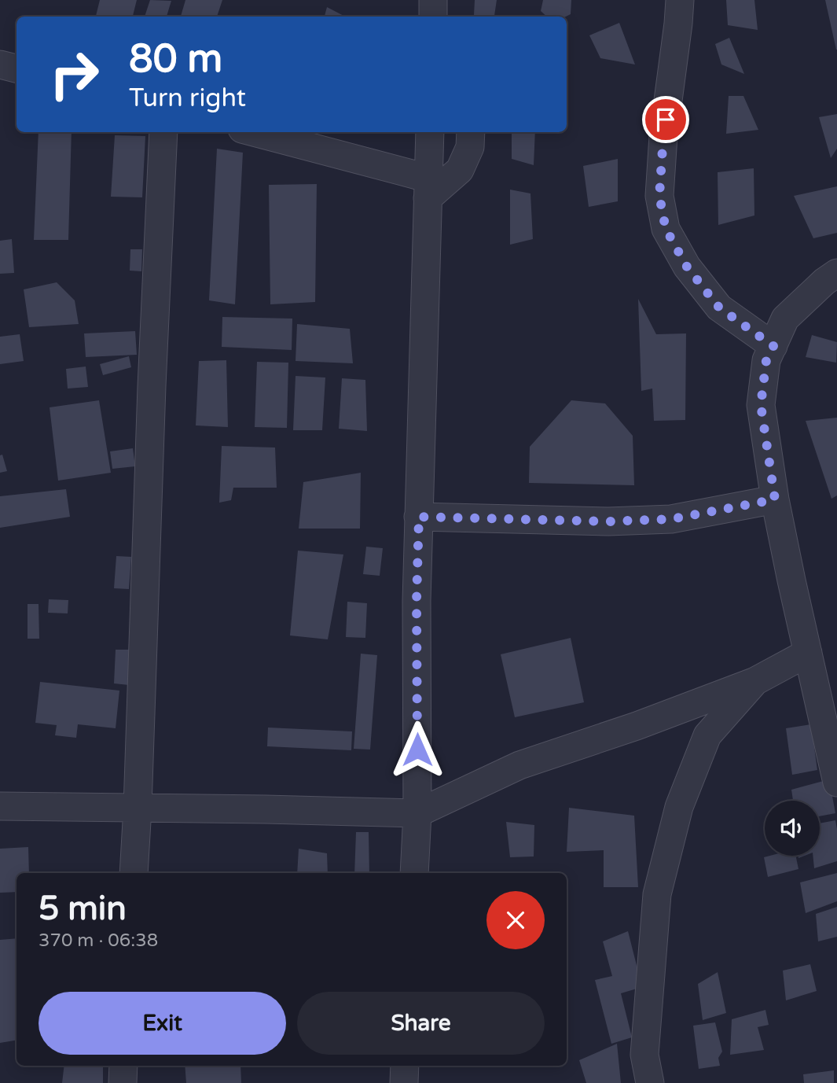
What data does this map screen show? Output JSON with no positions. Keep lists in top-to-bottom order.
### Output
{
  "page": {
    "turn": ["80 m", "Turn right"],
    "heading": ["5 min", "370 m · 06:38"],
    "buttons": ["Exit", "Share"]
  }
}
